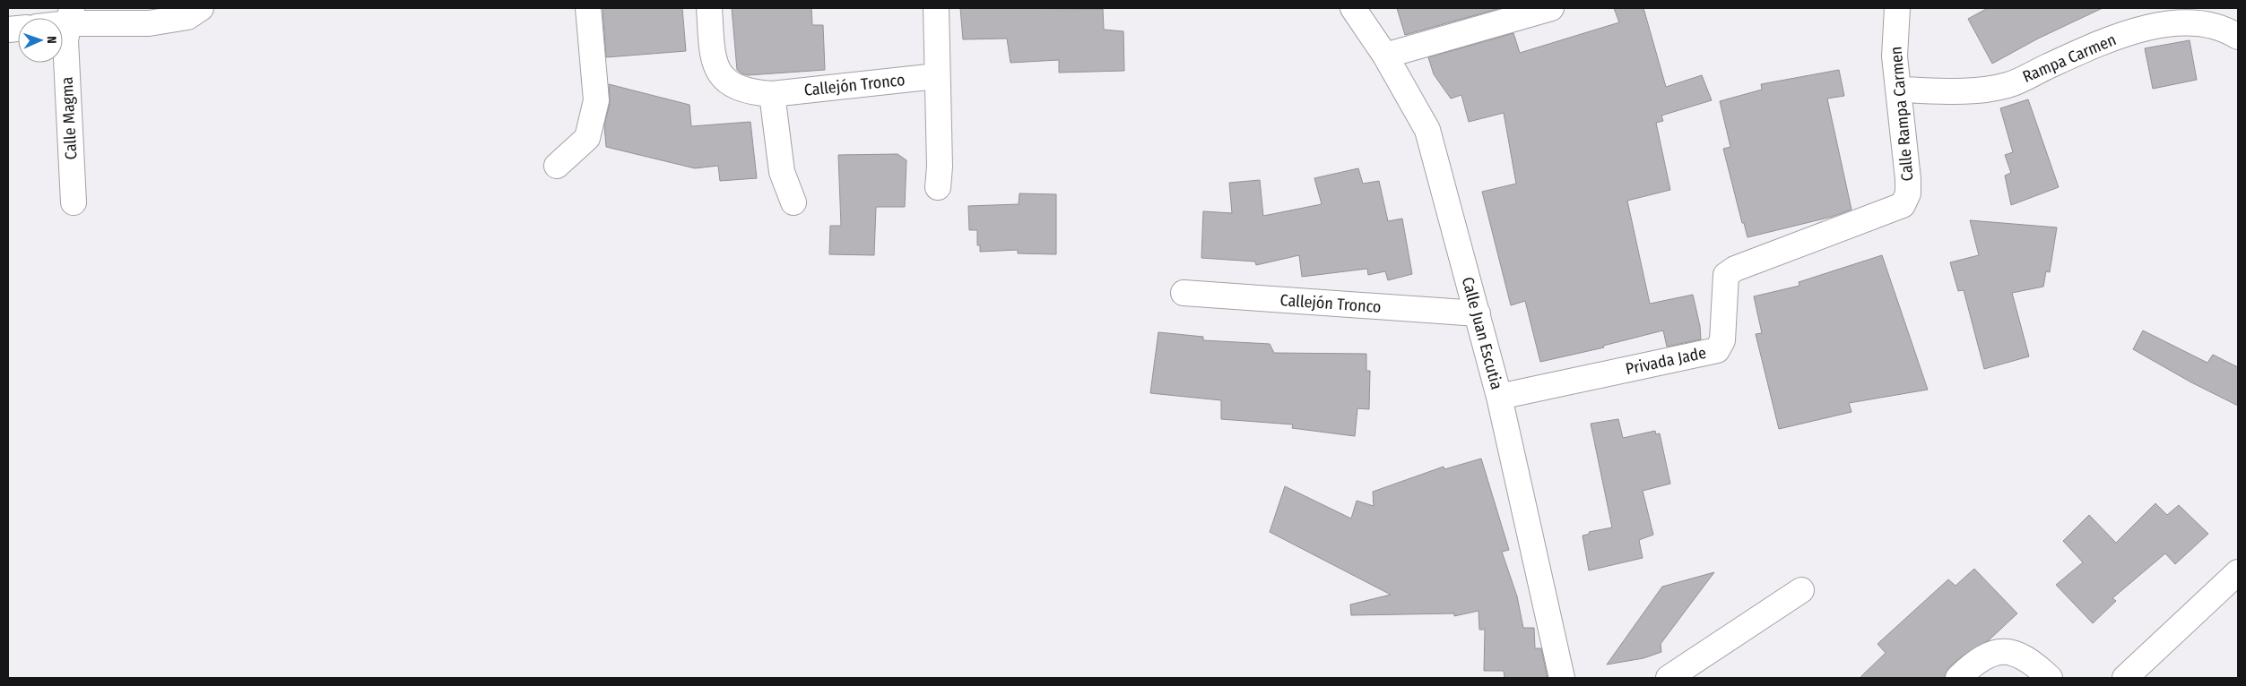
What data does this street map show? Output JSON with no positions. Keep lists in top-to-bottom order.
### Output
{
  "streets": {
    "street": [
      "Rampa Carmen",
      "Callejón Tronco",
      "Calle Rampa Carmen",
      "Calle Magma",
      "Calle Juan Escutia",
      "Privada Jade"
    ]
  },
  "crossings": [
    ["Rampa Carmen", "Calle Rampa Carmen"],
    ["Callejón Tronco", "Calle Juan Escutia"],
    ["Calle Rampa Carmen", "Privada Jade"],
    ["Calle Juan Escutia", "Privada Jade"]
  ],
  "north": "right"
}
